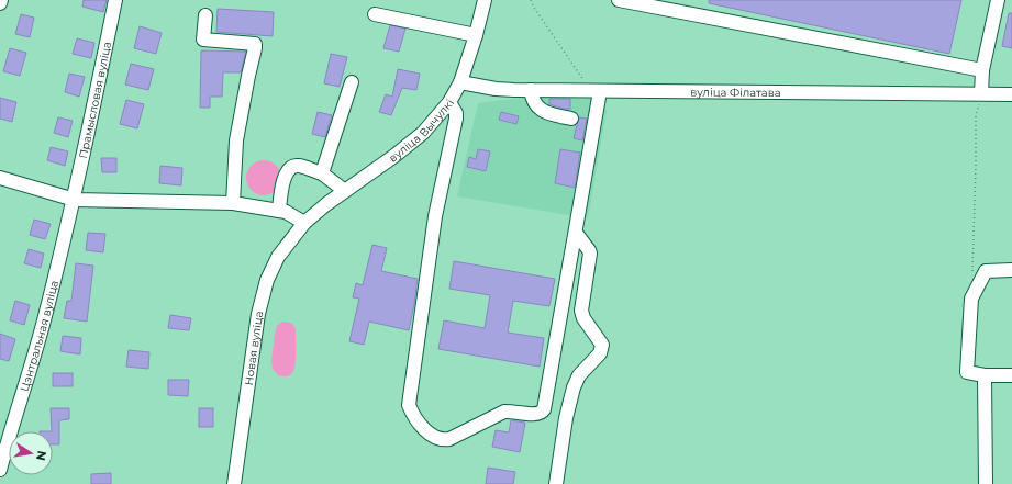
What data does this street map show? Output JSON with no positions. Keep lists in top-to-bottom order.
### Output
{
  "streets": {
    "street": [
      "вуліца Філатава",
      "Прамысловая вуліца",
      "вуліца Вычулкі",
      "Цэнтральная вуліца",
      "Новая вуліца"
    ]
  },
  "crossings": [
    ["вуліца Філатава", "вуліца Вычулкі"],
    ["Прамысловая вуліца", "Цэнтральная вуліца"],
    ["вуліца Вычулкі", "Новая вуліца"]
  ],
  "north": "right"
}
